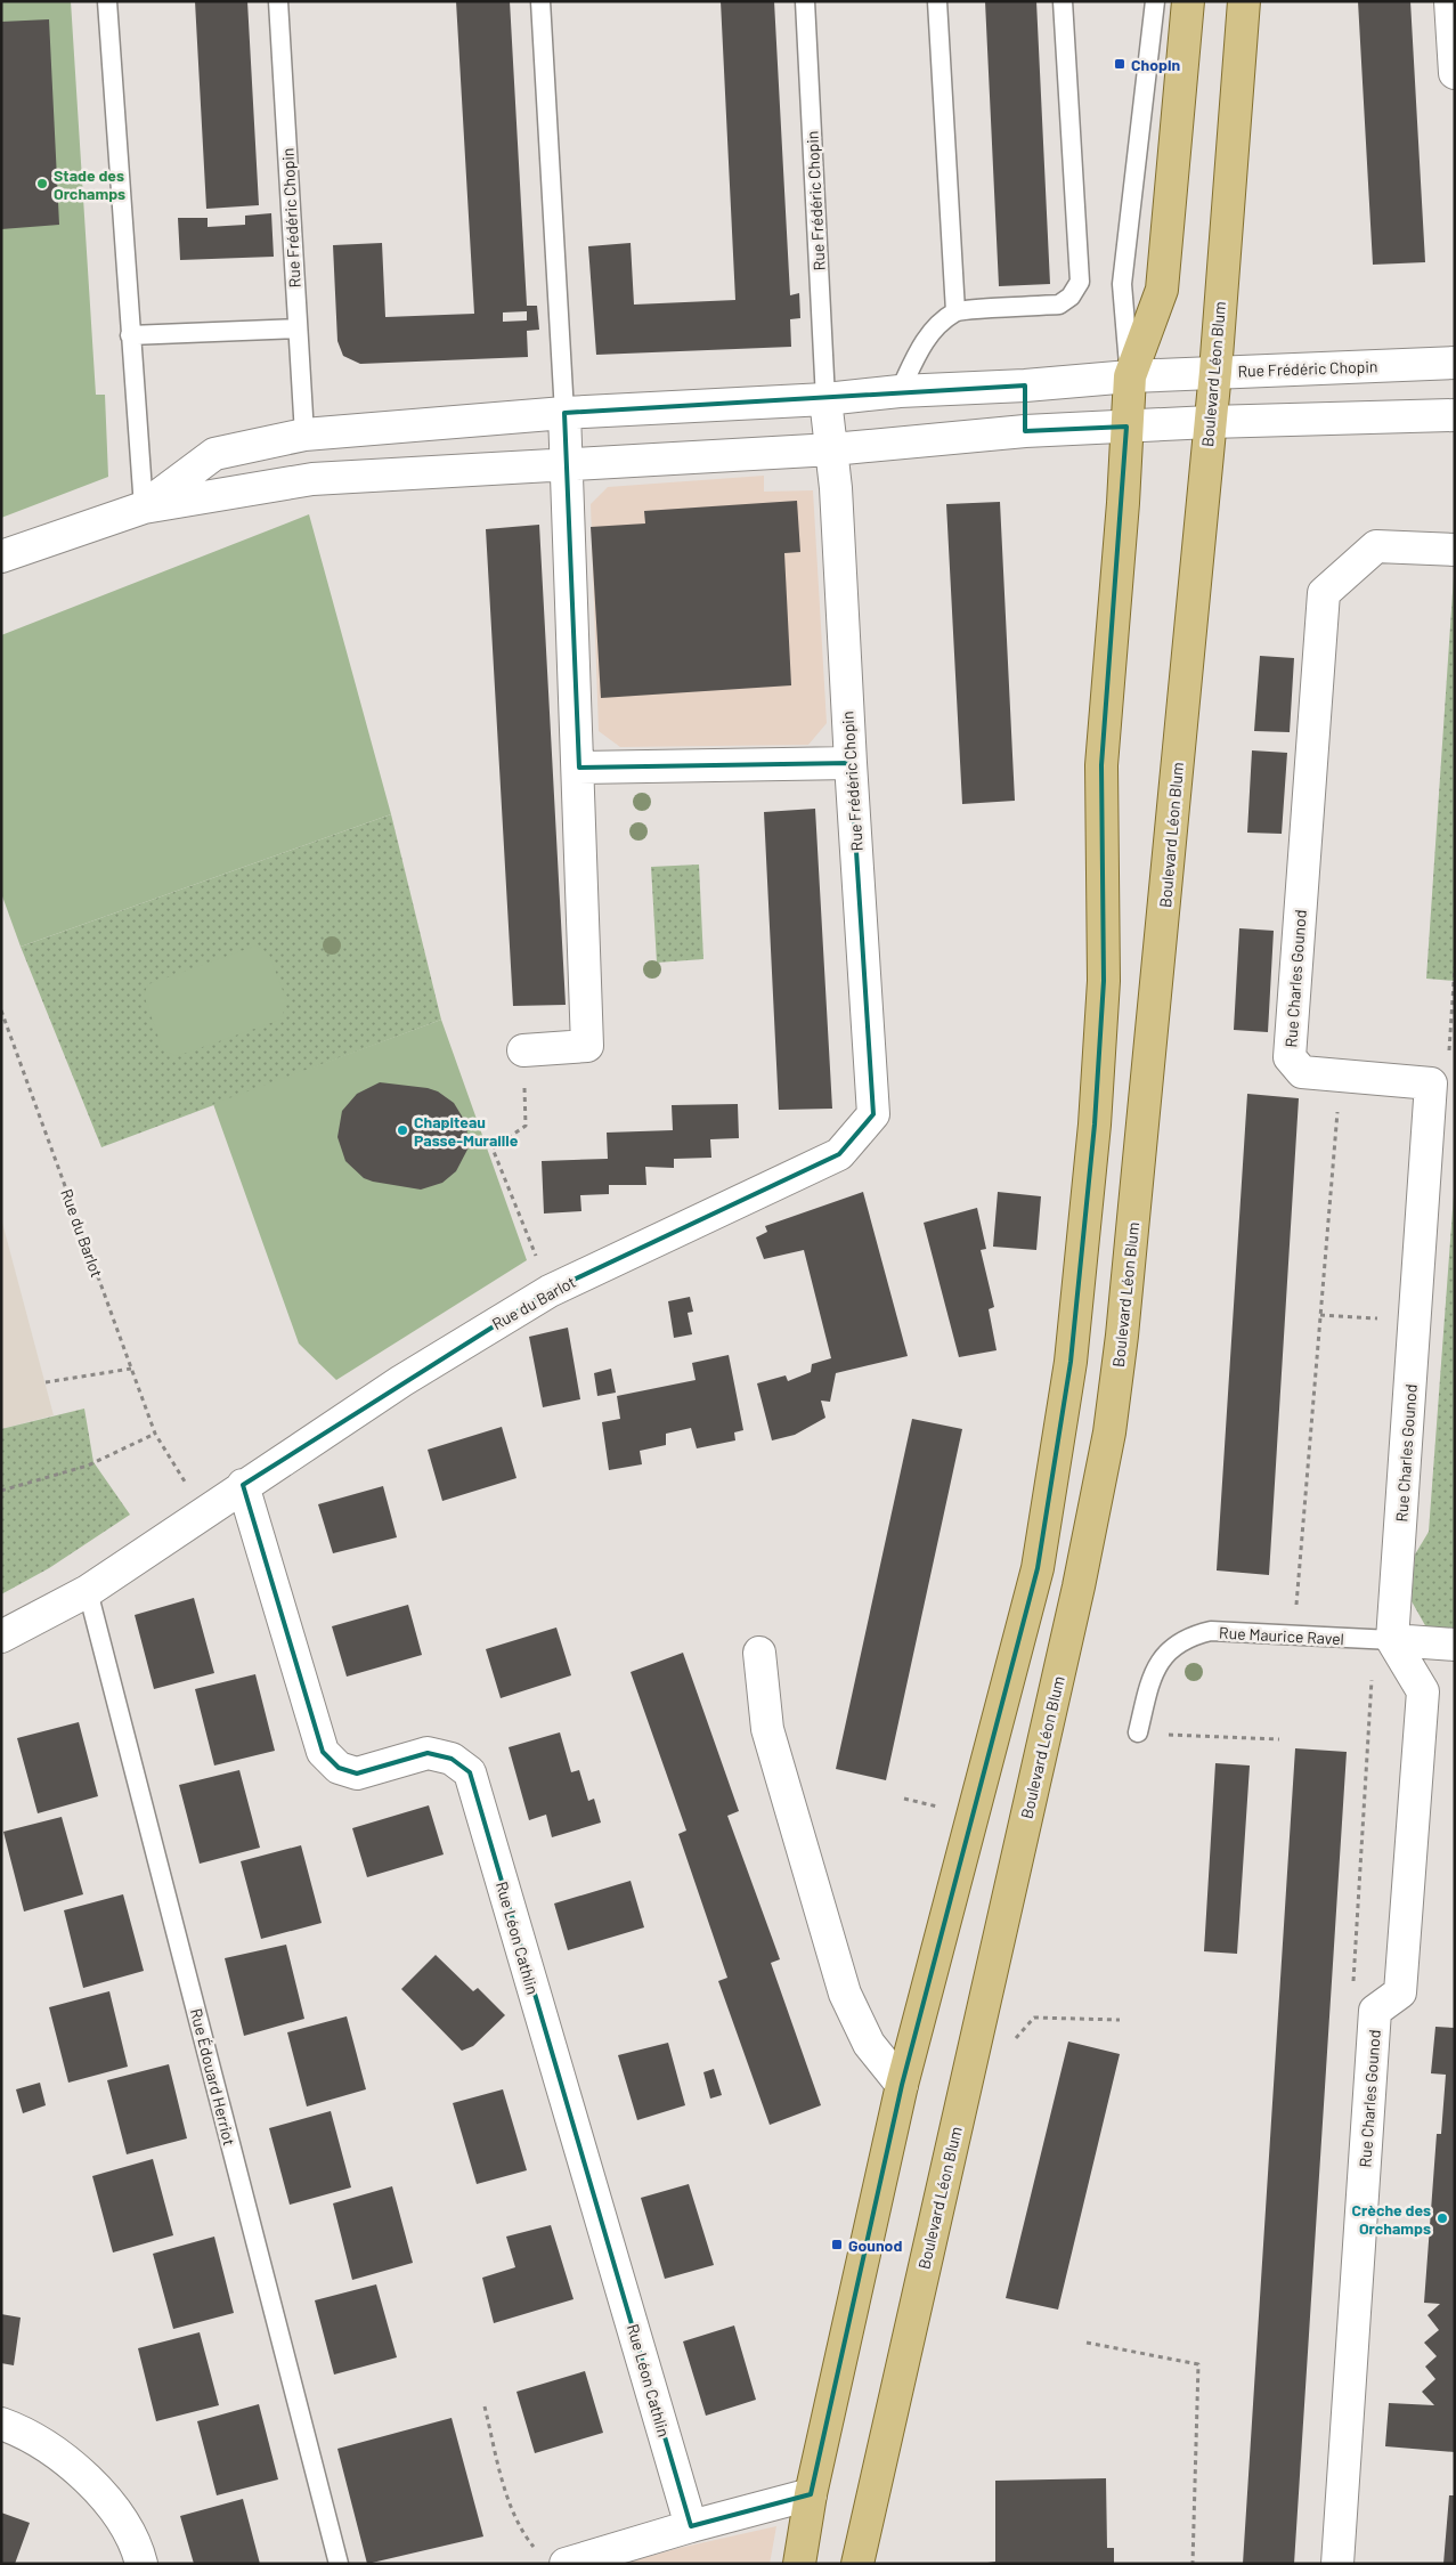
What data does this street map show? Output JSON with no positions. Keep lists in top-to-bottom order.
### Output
{
  "streets": {
    "main road": ["Boulevard Léon Blum"],
    "street": [
      "Rue Frédéric Chopin",
      "Rue Charles Gounod",
      "Rue du Barlot",
      "Rue Maurice Ravel",
      "Rue Léon Cathlin"
    ],
    "lane": ["Rue Édouard Herriot"]
  },
  "crossings": [
    ["Rue Frédéric Chopin", "Boulevard Léon Blum"],
    ["Rue Frédéric Chopin", "Rue du Barlot"],
    ["Rue Charles Gounod", "Rue Maurice Ravel"],
    ["Rue du Barlot", "Rue Léon Cathlin"],
    ["Rue du Barlot", "Rue Édouard Herriot"]
  ],
  "places": {
    "transit": ["Chopin", "Gounod"],
    "other": ["Stade des Orchamps", "Chapiteau Passe-Muraille", "Crèche des Orchamps"]
  }
}
